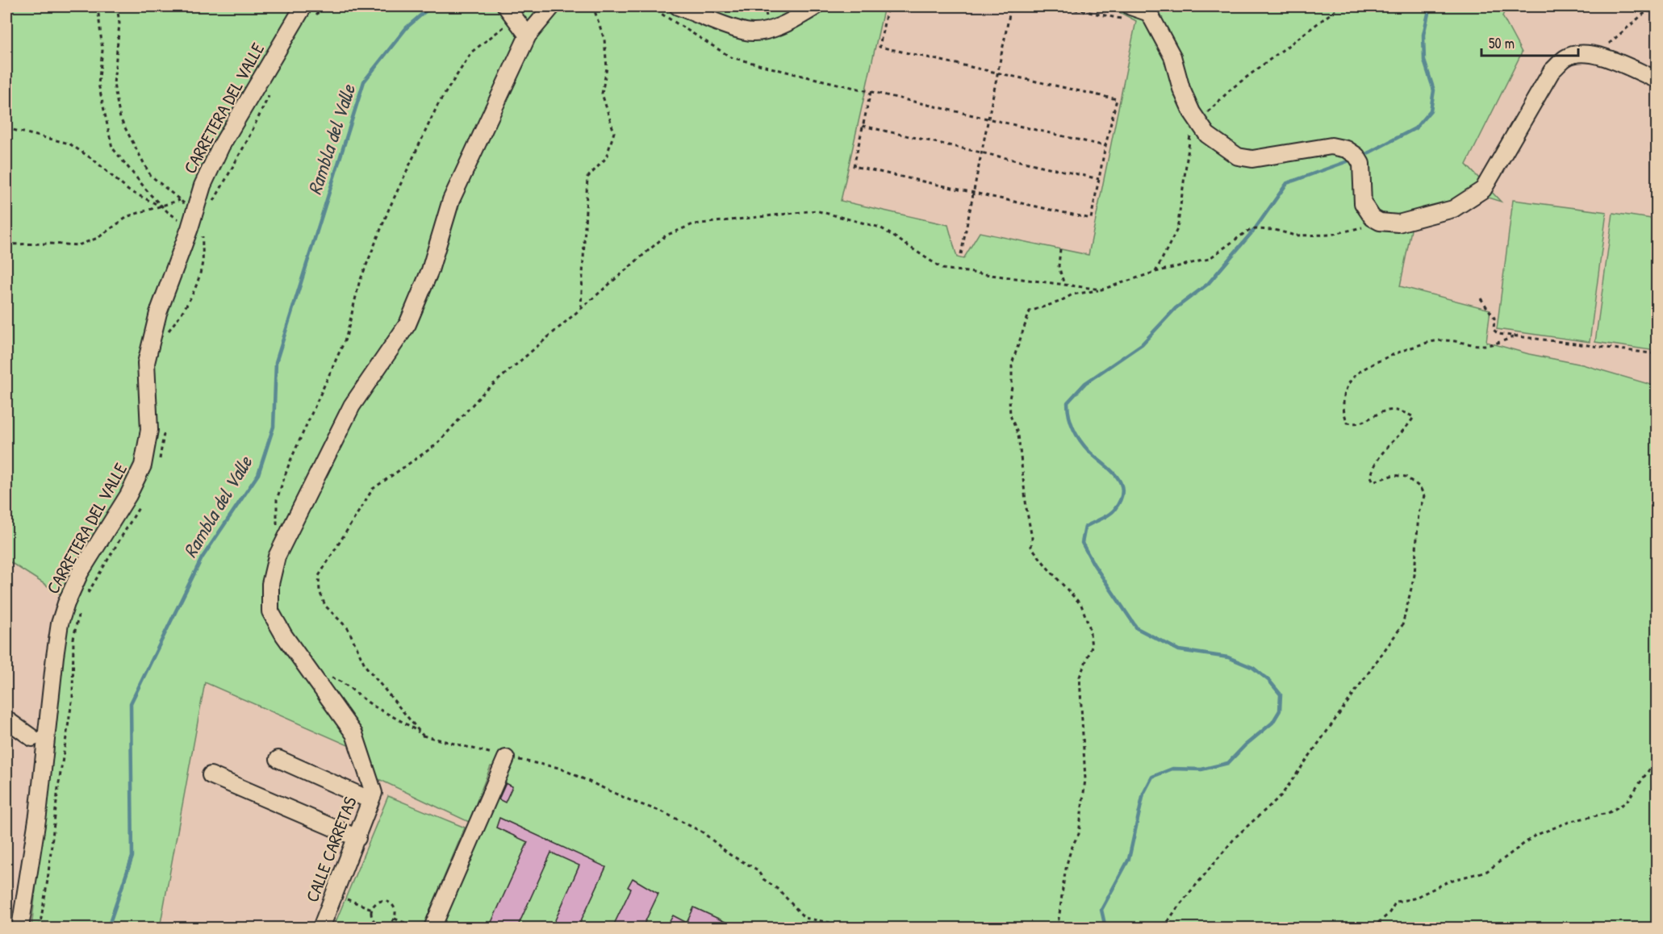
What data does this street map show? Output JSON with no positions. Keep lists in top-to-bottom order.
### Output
{
  "streets": {
    "street": ["CARRETERA DEL VALLE", "CALLE CARRETAS"]
  },
  "water": ["Rambla del Valle"],
  "scale_bar": "50 m"
}
